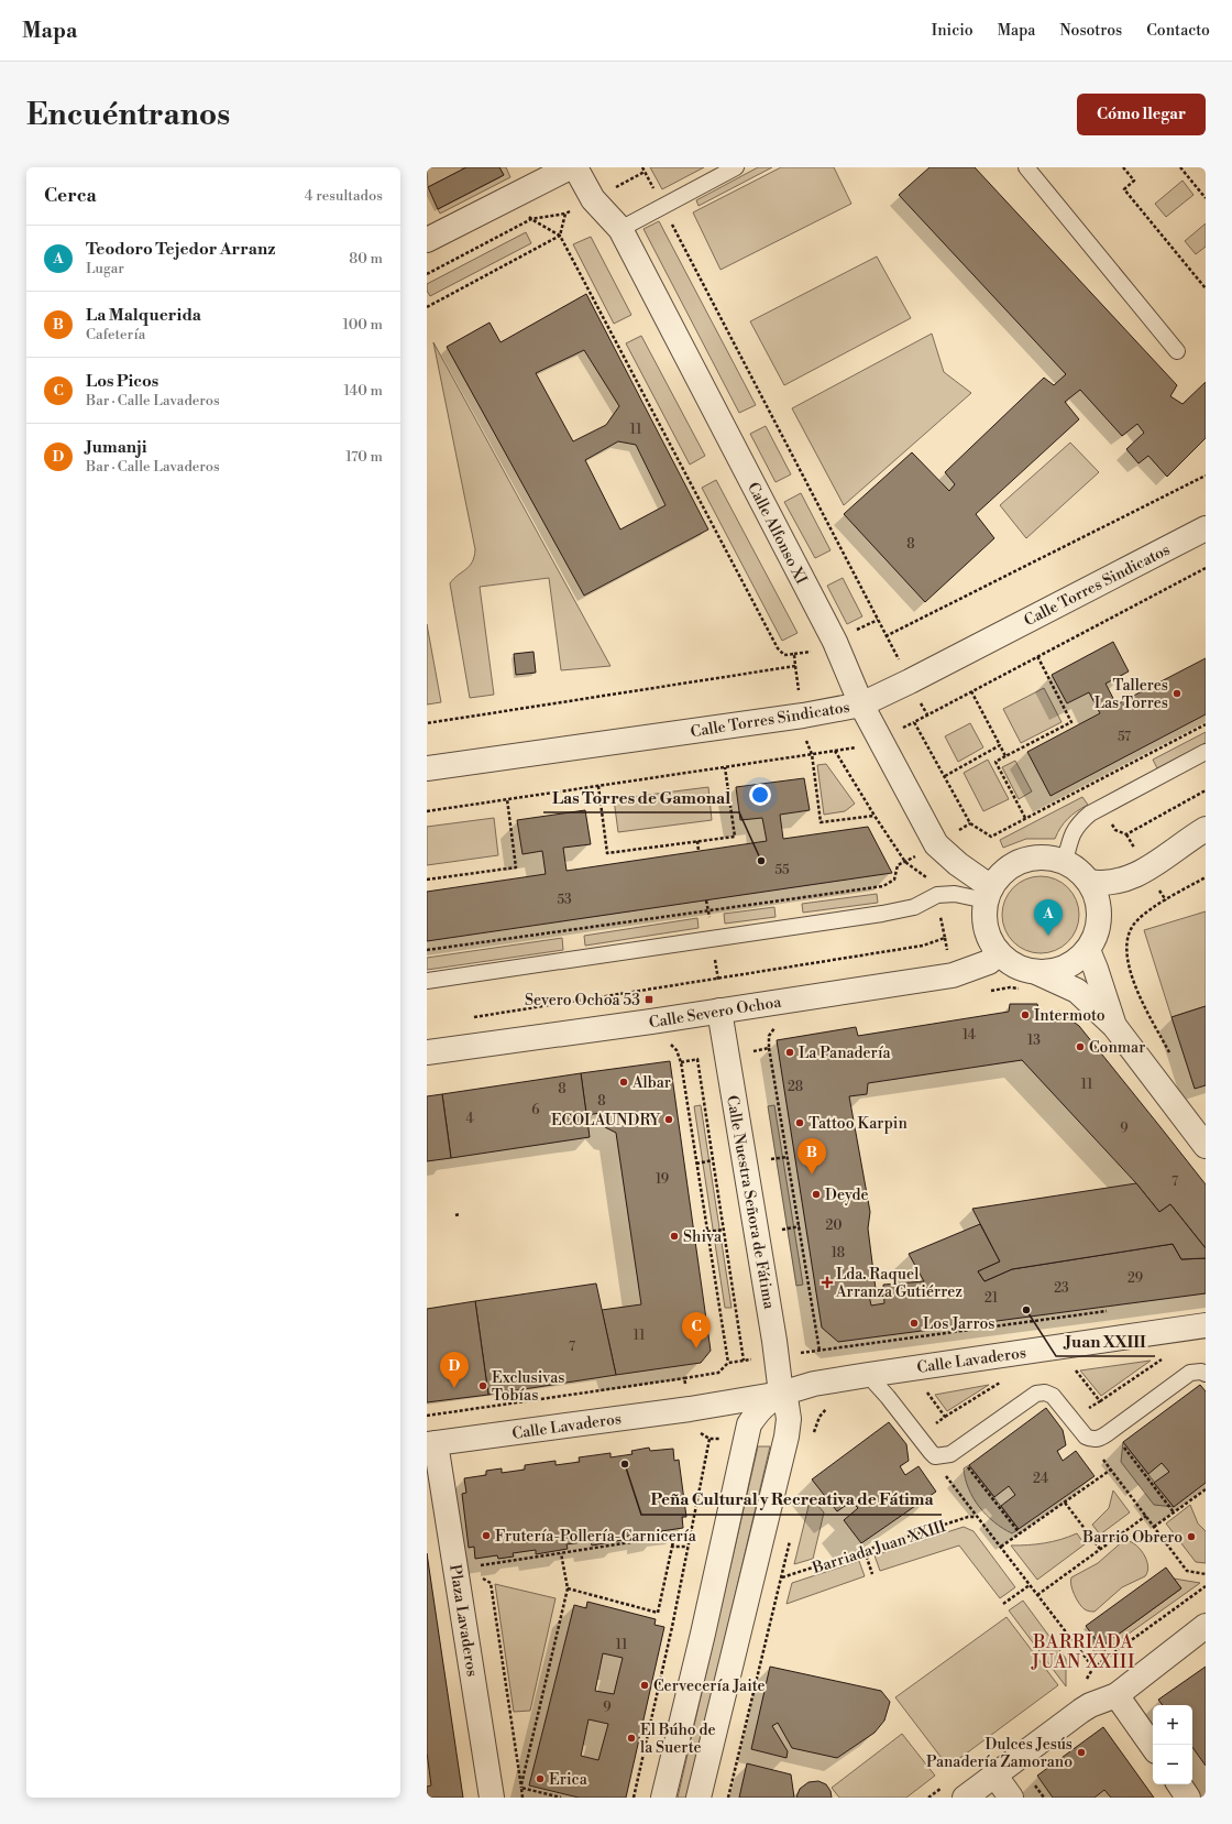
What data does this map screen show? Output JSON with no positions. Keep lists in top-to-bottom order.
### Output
{
  "streets": {
    "street": [
      "Calle Alfonso XI",
      "Calle Torres Sindicatos",
      "Calle Severo Ochoa",
      "Calle Nuestra Señora de Fátima",
      "Calle Lavaderos",
      "Plaza Lavaderos"
    ],
    "path": ["Barriada Juan XXIII"]
  },
  "crossings": [
    ["Calle Alfonso XI", "Calle Torres Sindicatos"],
    ["Calle Alfonso XI", "Calle Severo Ochoa"],
    ["Calle Severo Ochoa", "Calle Nuestra Señora de Fátima"],
    ["Calle Nuestra Señora de Fátima", "Calle Lavaderos"],
    ["Calle Lavaderos", "Plaza Lavaderos"]
  ],
  "districts": ["BARRIADA JUAN XXIII"],
  "places": {
    "other": [
      "Talleres Las Torres",
      "Las Torres de Gamonal",
      "Intermoto",
      "Conmar",
      "La Panadería",
      "Albar",
      "ECOLAUNDRY",
      "Tattoo Karpin",
      "Deyde",
      "Shiva",
      "Juan XXIII",
      "Los Jarros",
      "Exclusivas Tobías",
      "Peña Cultural y Recreativa de Fátima",
      "Frutería-Pollería-Carnicería",
      "Barrio Obrero",
      "Cervecería Jaite",
      "El Búho de la Suerte",
      "Dulces Jesús Panadería Zamorano",
      "Erica"
    ],
    "transit": ["Severo Ochoa 53"],
    "health": ["Lda. Raquel Arranza Gutiérrez"]
  },
  "house_numbers": [
    "11",
    "8",
    "57",
    "55",
    "53",
    "14",
    "13",
    "11",
    "28",
    "8",
    "8",
    "6",
    "4",
    "9",
    "19",
    "7",
    "20",
    "18",
    "29",
    "23",
    "21",
    "11",
    "7",
    "24",
    "11",
    "9"
  ],
  "page": {
    "header": "Mapa",
    "nav": [
      "Inicio",
      "Mapa",
      "Nosotros",
      "Contacto"
    ],
    "buttons": "Cómo llegar",
    "title": "Encuéntranos",
    "heading": ["Cerca", "4 resultados"],
    "list": [
      {
        "mark": "A",
        "name": "Teodoro Tejedor Arranz",
        "note": "Lugar",
        "value": "80 m"
      },
      {
        "mark": "B",
        "name": "La Malquerida",
        "note": "Cafetería",
        "value": "100 m"
      },
      {
        "mark": "C",
        "name": "Los Picos",
        "note": "Bar · Calle Lavaderos",
        "value": "140 m"
      },
      {
        "mark": "D",
        "name": "Jumanji",
        "note": "Bar · Calle Lavaderos",
        "value": "170 m"
      }
    ],
    "pins": [
      "A",
      "B",
      "C",
      "D"
    ],
    "map_buttons": ["+", "−"]
  }
}
